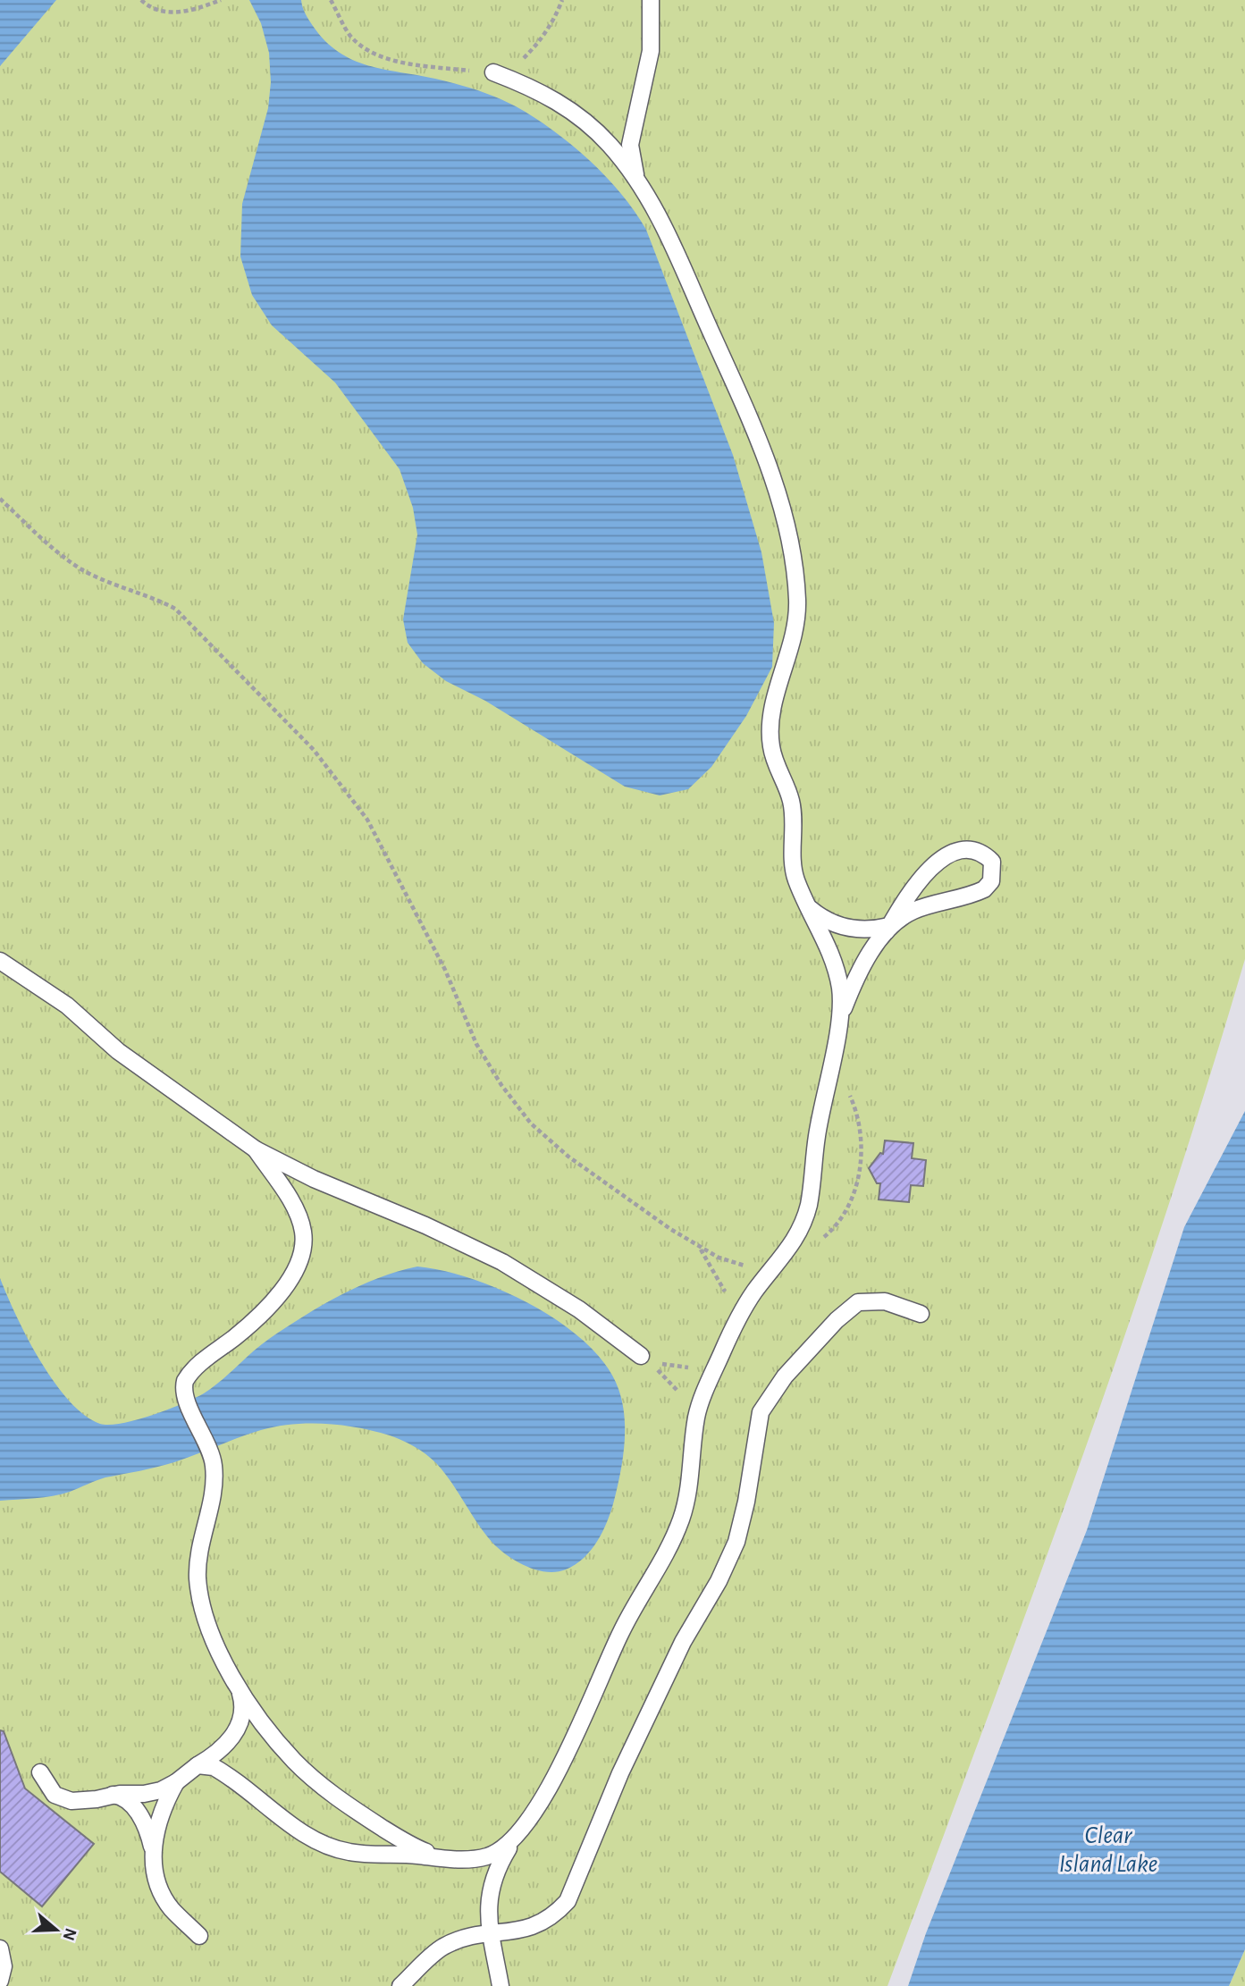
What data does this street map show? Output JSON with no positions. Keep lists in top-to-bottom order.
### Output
{
  "water": ["Clear Island Lake"],
  "north": "right"
}
